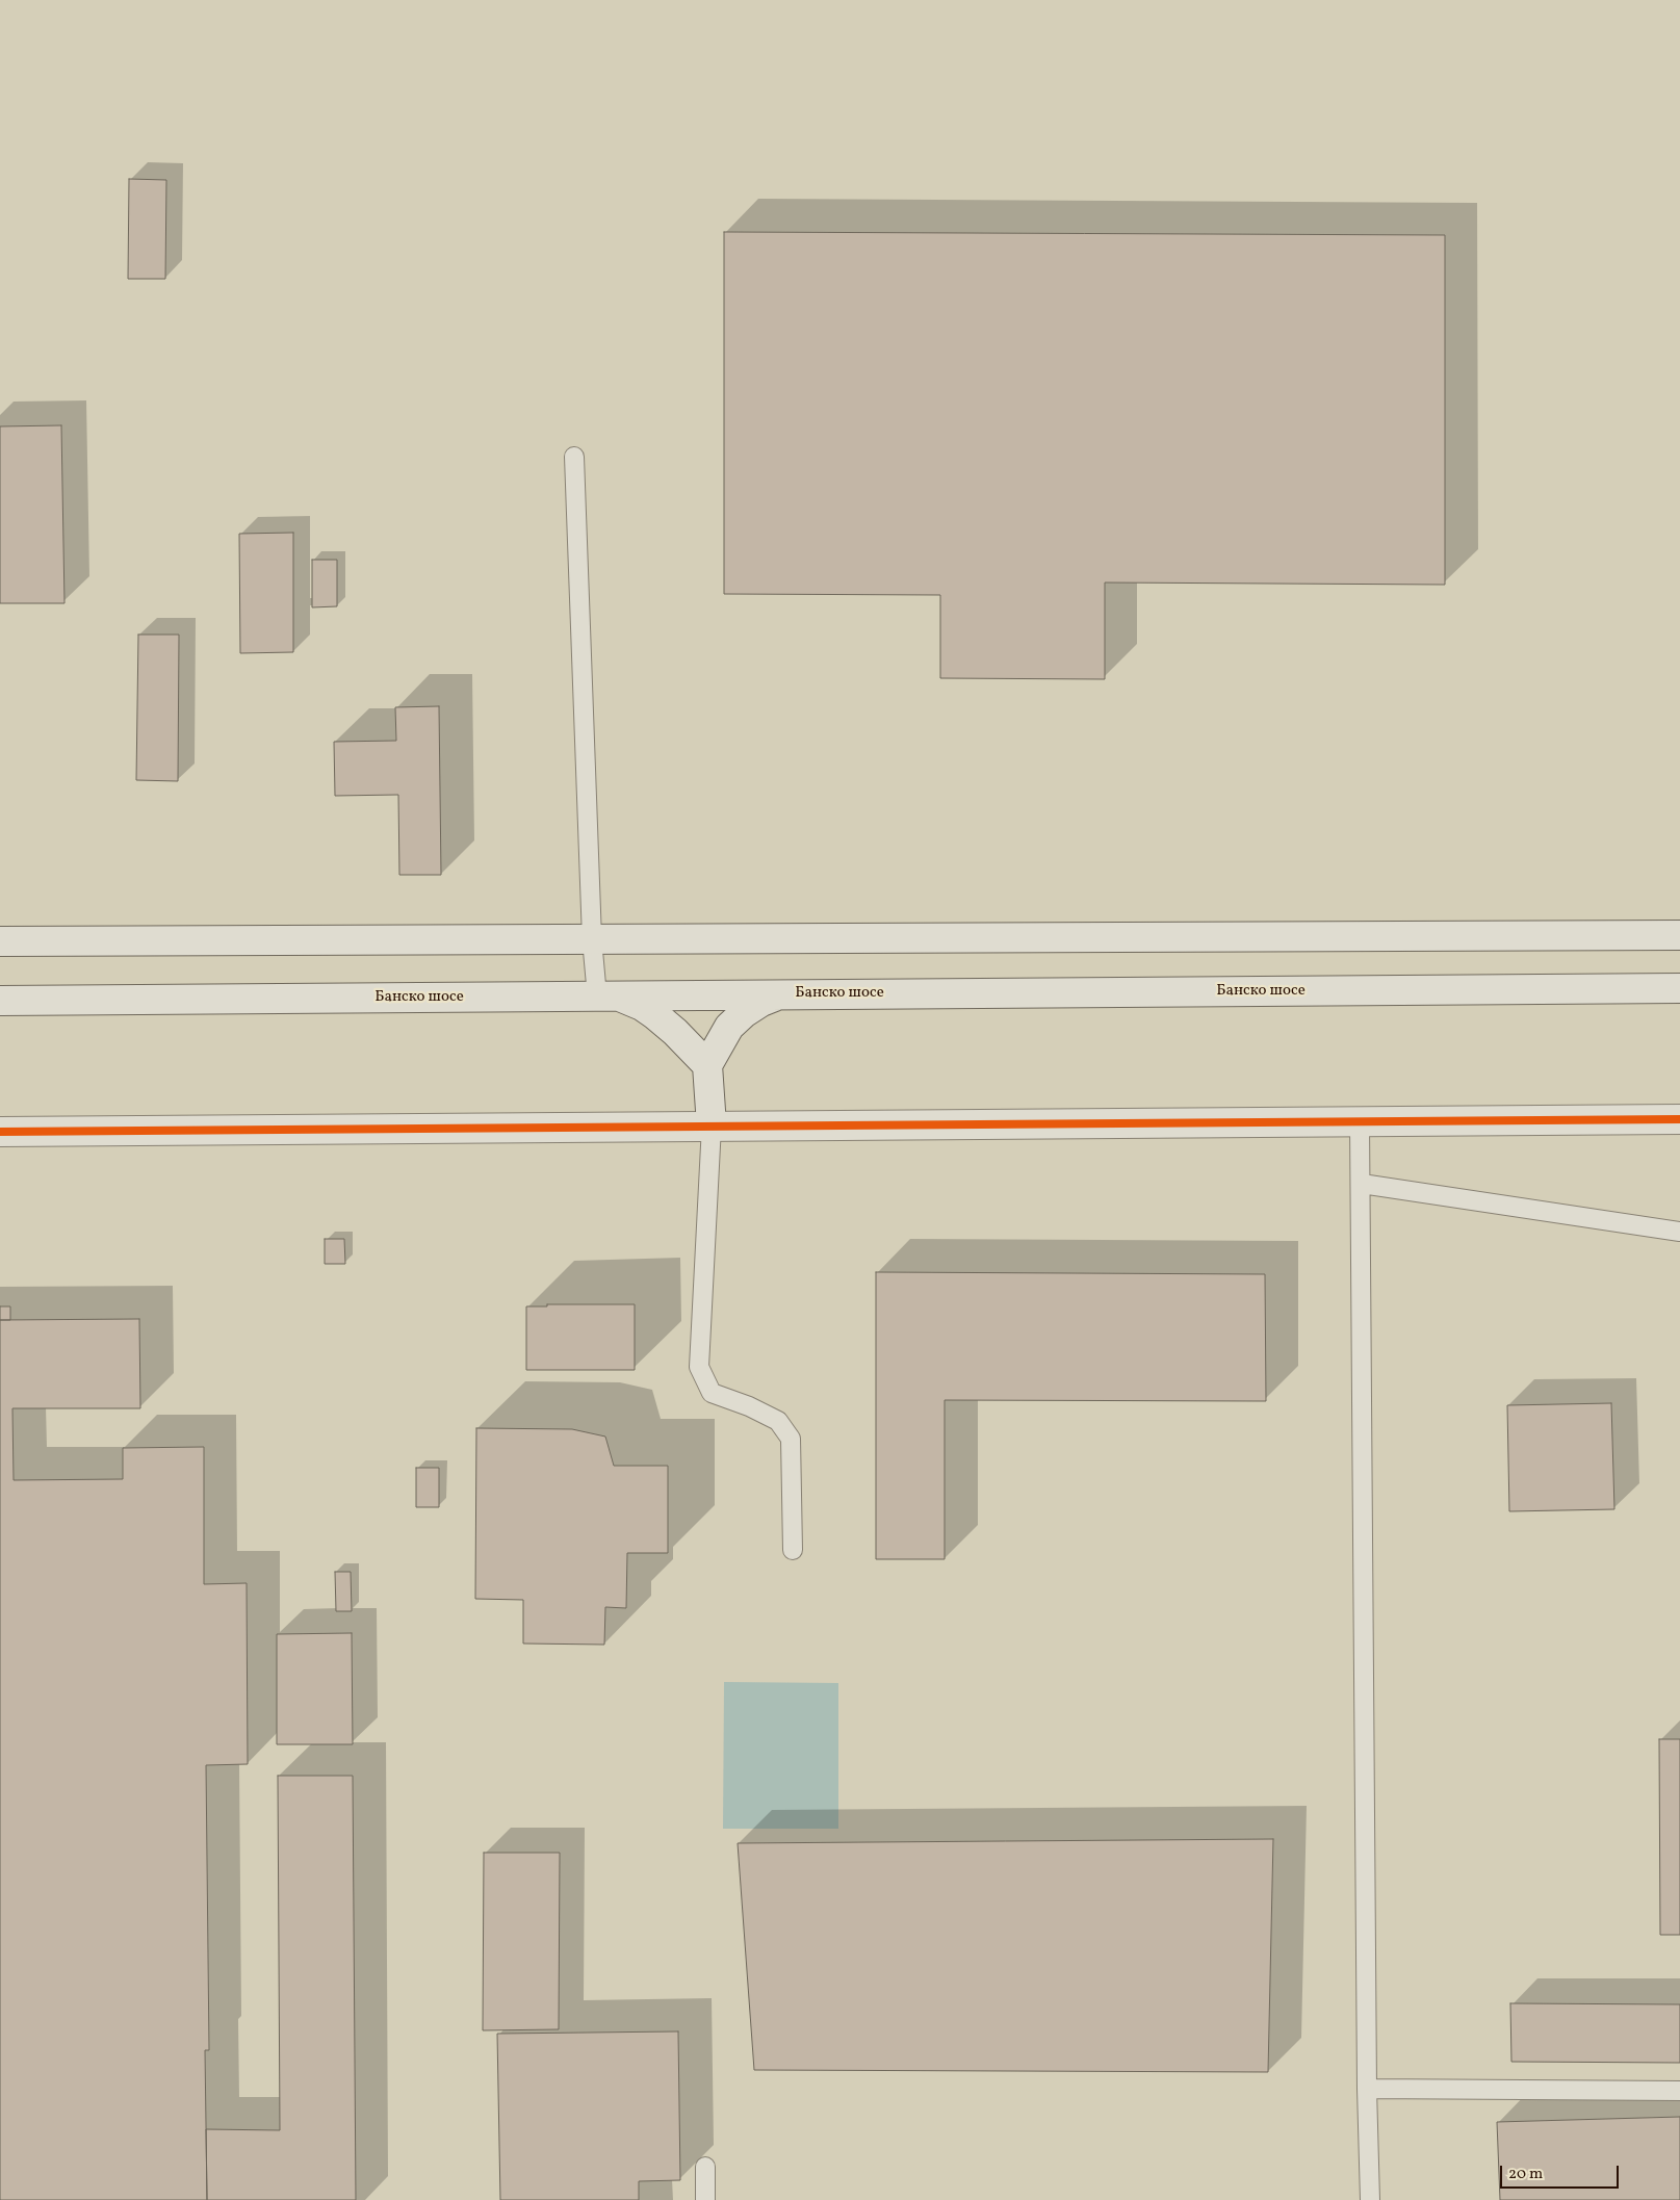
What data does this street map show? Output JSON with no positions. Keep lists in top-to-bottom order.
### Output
{
  "streets": {
    "main road": ["Банско шосе"]
  },
  "scale_bar": "20 m"
}
